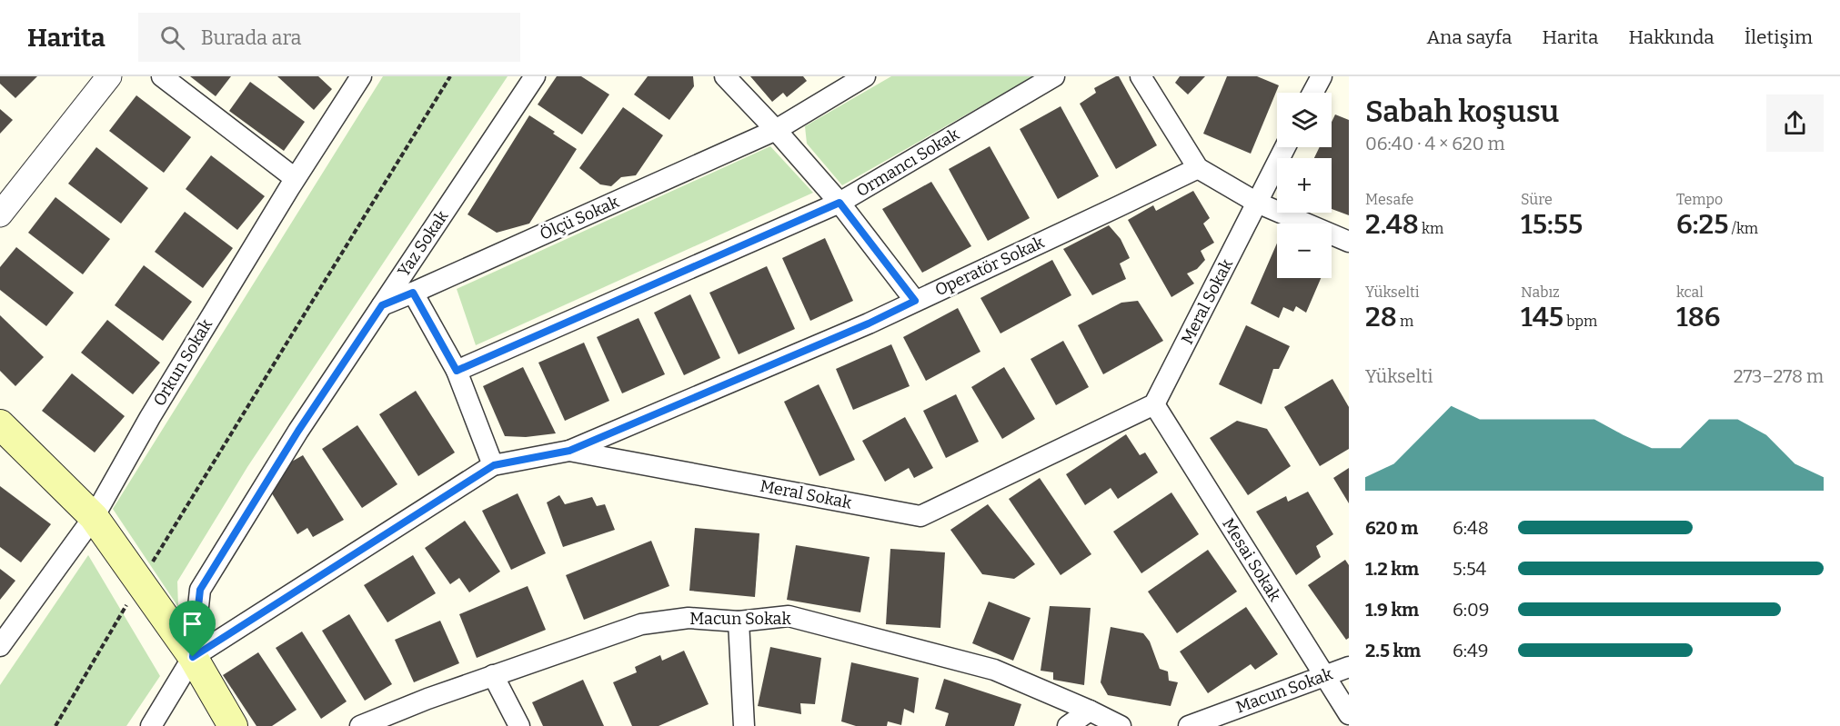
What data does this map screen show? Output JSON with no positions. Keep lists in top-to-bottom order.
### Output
{
  "streets": {
    "street": [
      "Ormancı Sokak",
      "Ölçü Sokak",
      "Yaz Sokak",
      "Operatör Sokak",
      "Meral Sokak",
      "Orkun Sokak",
      "Mesai Sokak",
      "Macun Sokak"
    ]
  },
  "crossings": [
    ["Ölçü Sokak", "Yaz Sokak"],
    ["Yaz Sokak", "Meral Sokak"],
    ["Operatör Sokak", "Meral Sokak"],
    ["Meral Sokak", "Mesai Sokak"],
    ["Mesai Sokak", "Macun Sokak"]
  ],
  "page": {
    "header": "Harita",
    "search": "Burada ara",
    "nav": [
      "Ana sayfa",
      "Harita",
      "Hakkında",
      "İletişim"
    ],
    "heading": ["Sabah koşusu", "06:40 · 4 × 620 m"],
    "map_buttons": ["+", "−"],
    "stats": [
      ["Mesafe", "2.48 km"],
      ["Süre", "15:55"],
      ["Tempo", "6:25 /km"],
      ["Yükselti", "28 m"],
      ["Nabız", "145 bpm"],
      ["kcal", "186"]
    ],
    "chart": ["Yükselti", "273–278 m"],
    "list": [
      {
        "name": "620 m",
        "note": "6:48"
      },
      {
        "name": "1.2 km",
        "note": "5:54"
      },
      {
        "name": "1.9 km",
        "note": "6:09"
      },
      {
        "name": "2.5 km",
        "note": "6:49"
      }
    ]
  }
}
